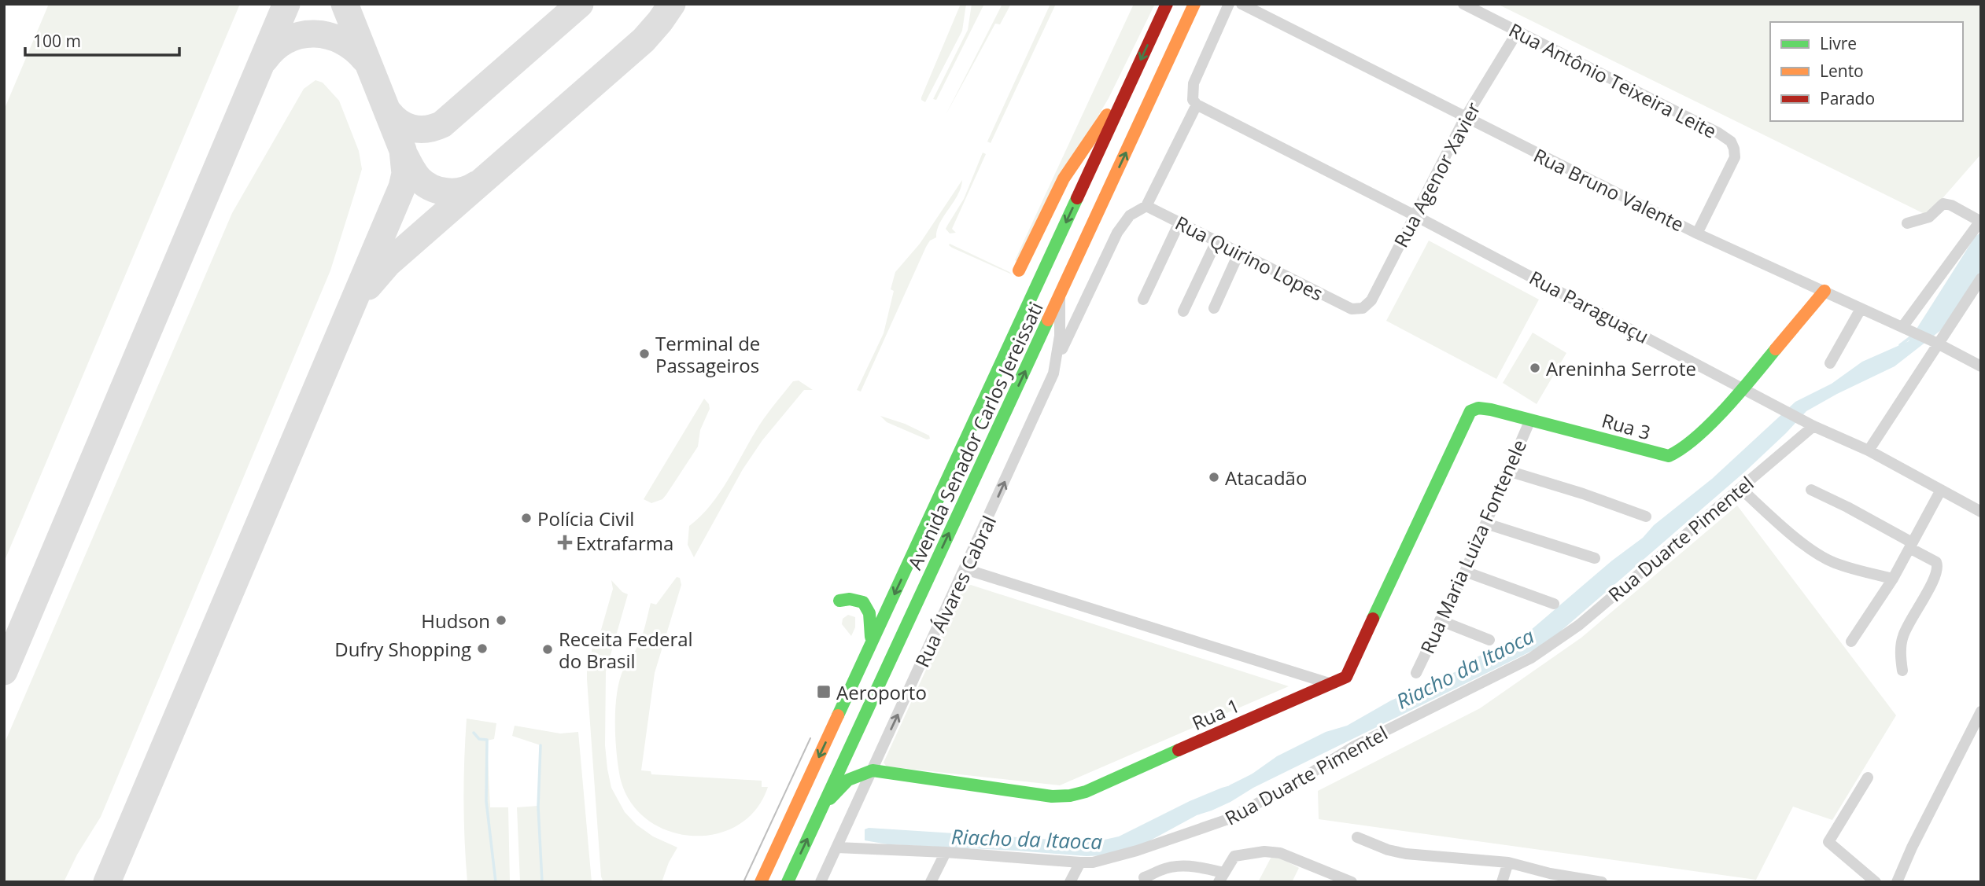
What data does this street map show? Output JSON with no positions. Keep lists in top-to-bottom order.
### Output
{
  "streets": {
    "main road": ["Rua 3", "Avenida Senador Carlos Jereissati", "Rua 1"],
    "street": [
      "Rua Antônio Teixeira Leite",
      "Rua Agenor Xavier",
      "Rua Bruno Valente",
      "Rua Quirino Lopes",
      "Rua Paraguaçu",
      "Rua Duarte Pimentel",
      "Rua Maria Luiza Fontenele",
      "Rua Álvares Cabral"
    ]
  },
  "crossings": [
    ["Rua Antônio Teixeira Leite", "Rua Agenor Xavier"],
    ["Rua Antônio Teixeira Leite", "Rua Bruno Valente"],
    ["Rua Agenor Xavier", "Rua Bruno Valente"],
    ["Rua Agenor Xavier", "Rua Quirino Lopes"],
    ["Rua Agenor Xavier", "Rua Paraguaçu"],
    ["Rua Bruno Valente", "Rua 3"],
    ["Rua Quirino Lopes", "Rua Álvares Cabral"],
    ["Rua Paraguaçu", "Rua 3"],
    ["Rua Paraguaçu", "Rua Duarte Pimentel"],
    ["Rua Paraguaçu", "Rua Álvares Cabral"],
    ["Rua 3", "Rua Maria Luiza Fontenele"],
    ["Rua 3", "Rua 1"],
    ["Avenida Senador Carlos Jereissati", "Rua Álvares Cabral"],
    ["Avenida Senador Carlos Jereissati", "Rua 1"],
    ["Rua Duarte Pimentel", "Rua Álvares Cabral"],
    ["Rua Álvares Cabral", "Rua 1"]
  ],
  "one_way": ["Rua Álvares Cabral"],
  "water": ["Riacho da Itaoca"],
  "places": {
    "other": [
      "Terminal de Passageiros",
      "Areninha Serrote",
      "Atacadão",
      "Polícia Civil",
      "Hudson",
      "Dufry Shopping",
      "Receita Federal do Brasil"
    ],
    "health": ["Extrafarma"],
    "transit": ["Aeroporto"]
  },
  "legend": ["Livre", "Lento", "Parado"],
  "scale_bar": "100 m"
}
